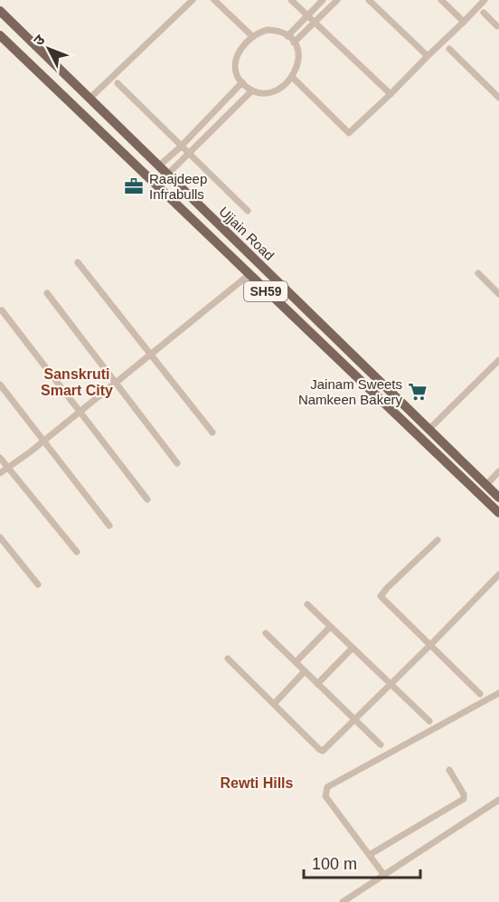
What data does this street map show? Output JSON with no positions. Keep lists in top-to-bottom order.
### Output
{
  "streets": {
    "main road": ["Ujjain Road", "SH59"]
  },
  "districts": ["Sanskruti Smart City", "Rewti Hills"],
  "places": {
    "office": ["Raajdeep Infrabulls"],
    "supermarket": ["Jainam Sweets Namkeen Bakery"]
  },
  "scale_bar": "100 m",
  "north": "top left"
}
